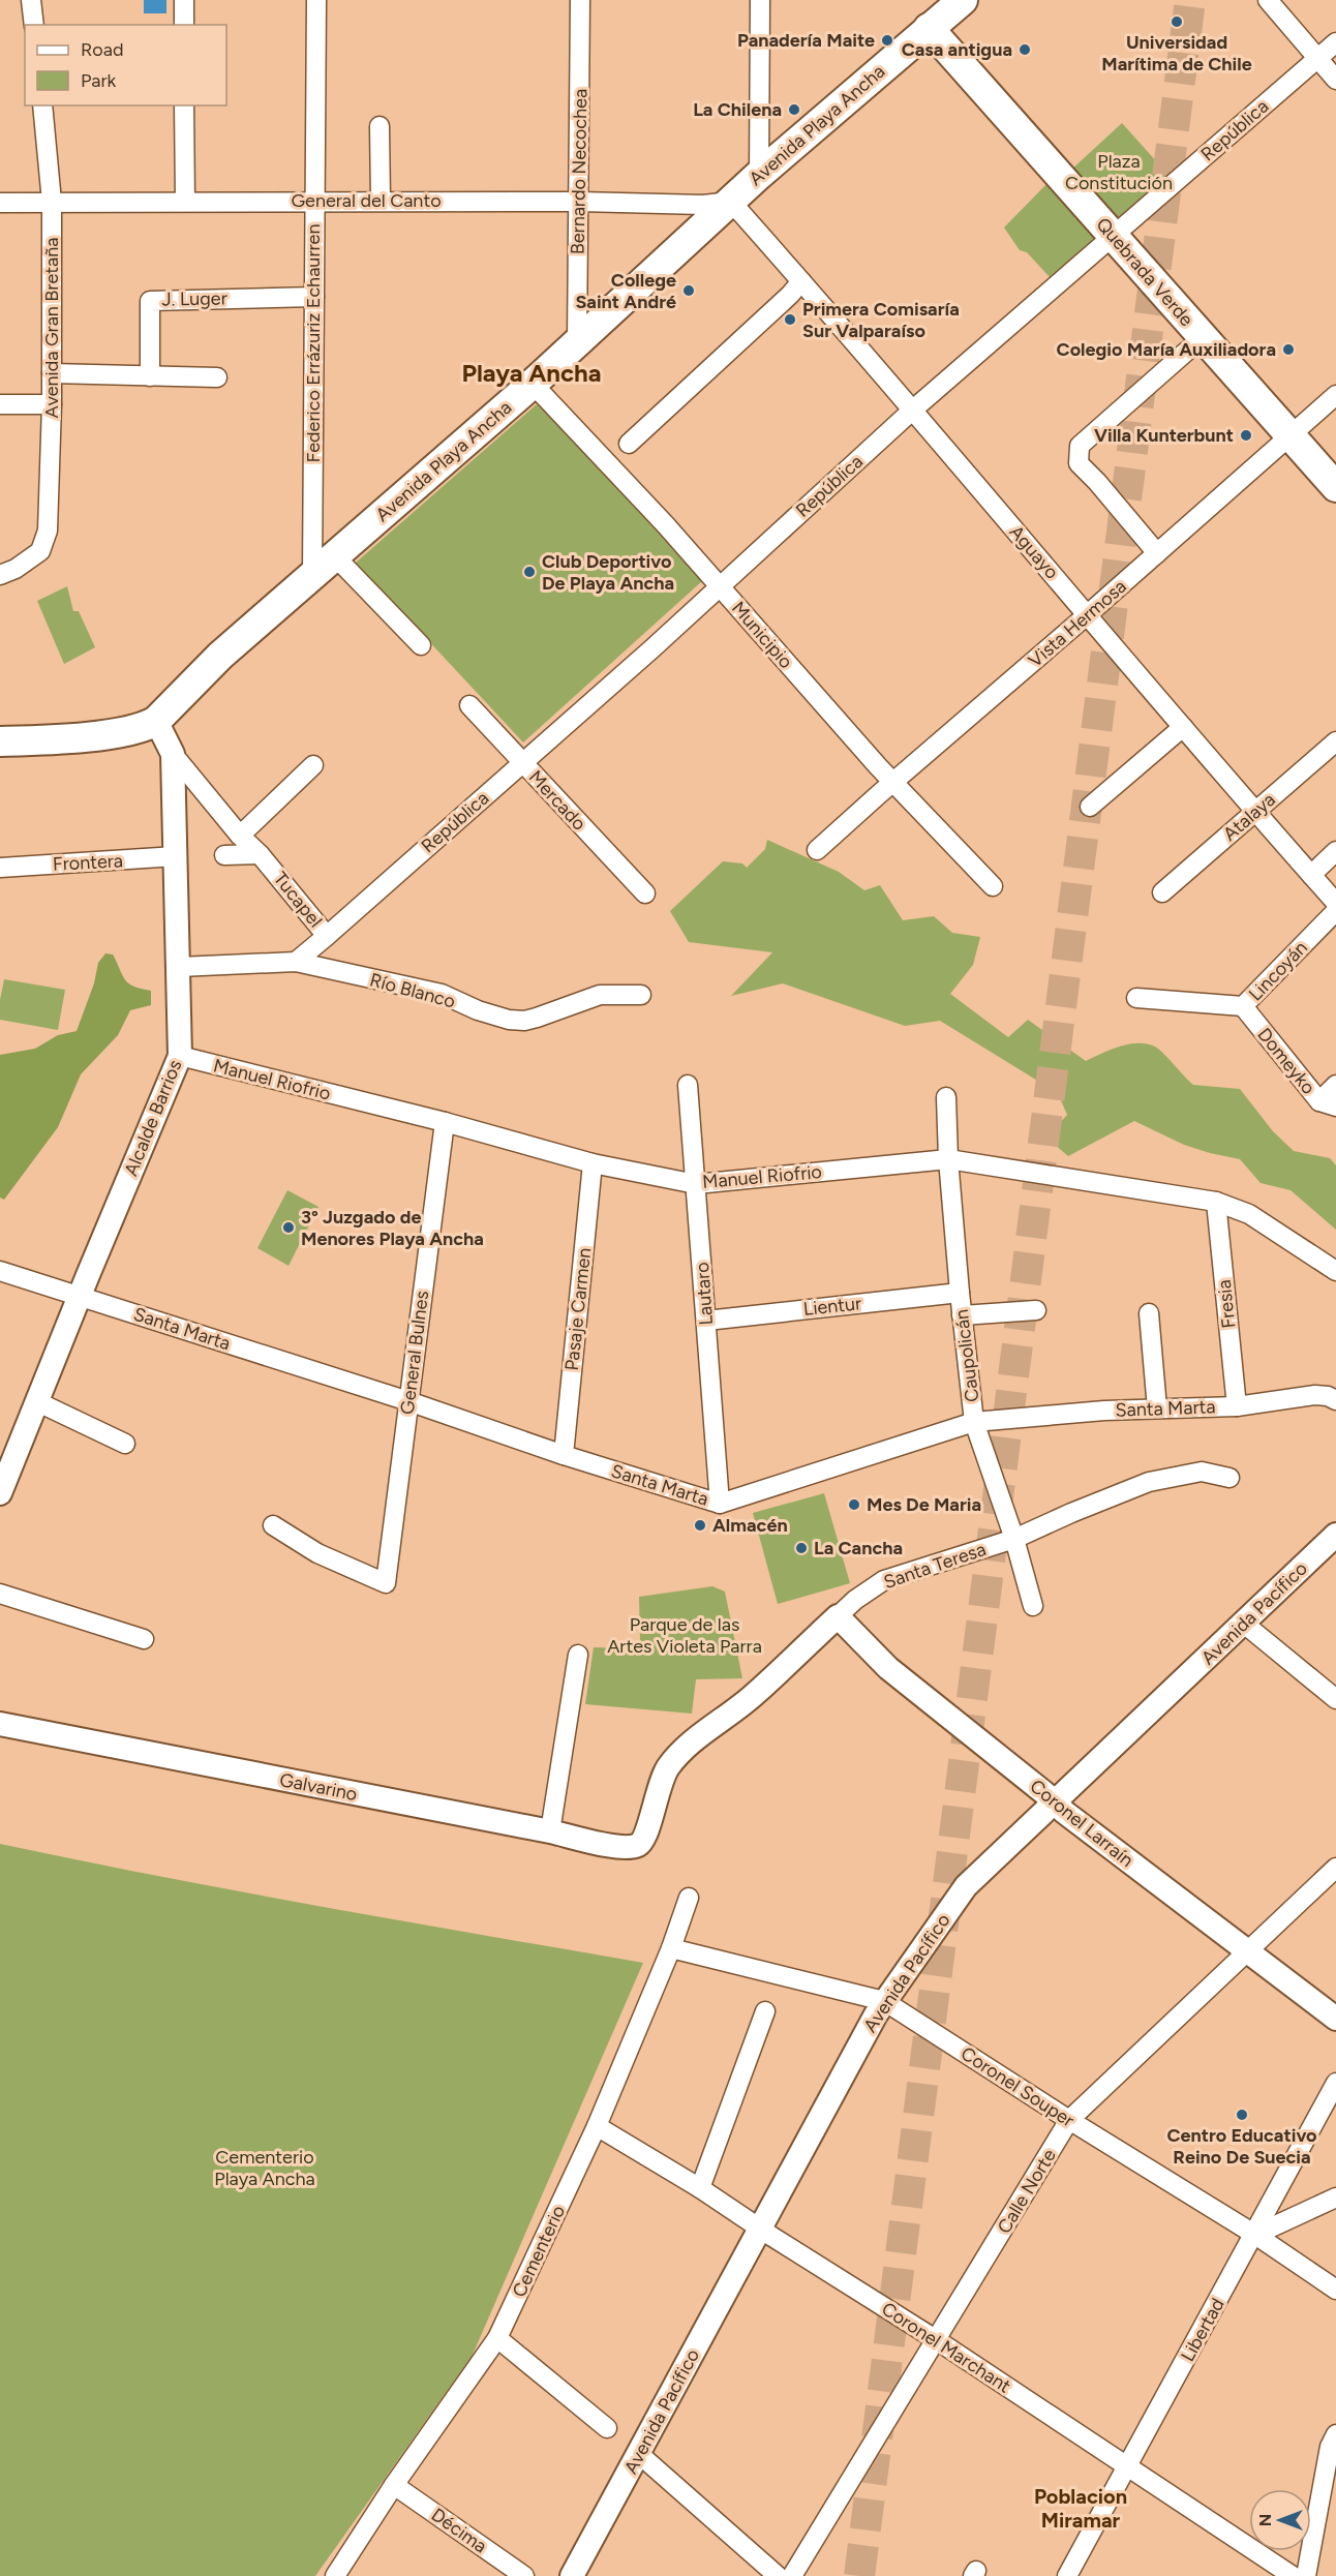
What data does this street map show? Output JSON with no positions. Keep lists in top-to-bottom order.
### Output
{
  "streets": {
    "main road": ["Avenida Playa Ancha", "Quebrada Verde"],
    "street": [
      "República",
      "Bernardo Necochea",
      "General del Canto",
      "J. Luger",
      "Avenida Gran Bretaña",
      "Federico Errázuriz Echaurren",
      "Aguayo",
      "Vista Hermosa",
      "Municipio",
      "Mercado",
      "Atalaya",
      "Frontera",
      "Tucapel",
      "Lincoyán",
      "Río Blanco",
      "Domeyko",
      "Manuel Riofrio",
      "Alcalde Barrios",
      "Lautaro",
      "Fresia",
      "Lientur",
      "Pasaje Carmen",
      "Santa Marta",
      "General Bulnes",
      "Caupolicán",
      "Santa Teresa",
      "Avenida Pacífico",
      "Galvarino",
      "Coronel Larraín",
      "Coronel Souper",
      "Calle Norte",
      "Cementerio",
      "Libertad",
      "Coronel Marchant",
      "Décima"
    ]
  },
  "crossings": [
    ["Avenida Playa Ancha", "Bernardo Necochea"],
    ["Avenida Playa Ancha", "General del Canto"],
    ["Avenida Playa Ancha", "Quebrada Verde"],
    ["Avenida Playa Ancha", "Federico Errázuriz Echaurren"],
    ["Avenida Playa Ancha", "Aguayo"],
    ["Avenida Playa Ancha", "Municipio"],
    ["Avenida Playa Ancha", "Alcalde Barrios"],
    ["República", "Quebrada Verde"],
    ["República", "Aguayo"],
    ["República", "Municipio"],
    ["República", "Mercado"],
    ["República", "Tucapel"],
    ["Bernardo Necochea", "General del Canto"],
    ["General del Canto", "Avenida Gran Bretaña"],
    ["General del Canto", "Federico Errázuriz Echaurren"],
    ["General del Canto", "Aguayo"],
    ["Quebrada Verde", "Vista Hermosa"],
    ["J. Luger", "Federico Errázuriz Echaurren"],
    ["Aguayo", "Vista Hermosa"],
    ["Aguayo", "Atalaya"],
    ["Vista Hermosa", "Municipio"],
    ["Frontera", "Alcalde Barrios"],
    ["Tucapel", "Río Blanco"],
    ["Tucapel", "Alcalde Barrios"],
    ["Lincoyán", "Domeyko"],
    ["Río Blanco", "Alcalde Barrios"],
    ["Manuel Riofrio", "Alcalde Barrios"],
    ["Manuel Riofrio", "Lautaro"],
    ["Manuel Riofrio", "Fresia"],
    ["Manuel Riofrio", "Pasaje Carmen"],
    ["Manuel Riofrio", "General Bulnes"],
    ["Manuel Riofrio", "Caupolicán"],
    ["Alcalde Barrios", "Santa Marta"],
    ["Lautaro", "Lientur"],
    ["Lautaro", "Santa Marta"],
    ["Fresia", "Santa Marta"],
    ["Lientur", "Caupolicán"],
    ["Pasaje Carmen", "Santa Marta"],
    ["Santa Marta", "General Bulnes"],
    ["Santa Marta", "Caupolicán"],
    ["Caupolicán", "Santa Teresa"],
    ["Santa Teresa", "Galvarino"],
    ["Santa Teresa", "Coronel Larraín"],
    ["Avenida Pacífico", "Coronel Larraín"],
    ["Avenida Pacífico", "Coronel Souper"],
    ["Avenida Pacífico", "Coronel Marchant"],
    ["Coronel Larraín", "Calle Norte"],
    ["Coronel Souper", "Calle Norte"],
    ["Coronel Souper", "Cementerio"],
    ["Coronel Souper", "Libertad"],
    ["Calle Norte", "Coronel Marchant"],
    ["Cementerio", "Coronel Marchant"],
    ["Cementerio", "Décima"],
    ["Libertad", "Coronel Marchant"]
  ],
  "districts": ["Playa Ancha", "Poblacion Miramar"],
  "parks": ["Plaza Constitución", "Parque de las Artes Violeta Parra", "Cementerio Playa Ancha"],
  "places": [
    "Universidad Marítima de Chile",
    "Panadería Maite",
    "Casa antigua",
    "La Chilena",
    "College Saint André",
    "Primera Comisaría Sur Valparaíso",
    "Colegio María Auxiliadora",
    "Villa Kunterbunt",
    "Club Deportivo De Playa Ancha",
    "3° Juzgado de Menores Playa Ancha",
    "Mes De Maria",
    "Almacén",
    "La Cancha",
    "Centro Educativo Reino De Suecia"
  ],
  "legend": ["Road", "Park"],
  "north": "left"
}
